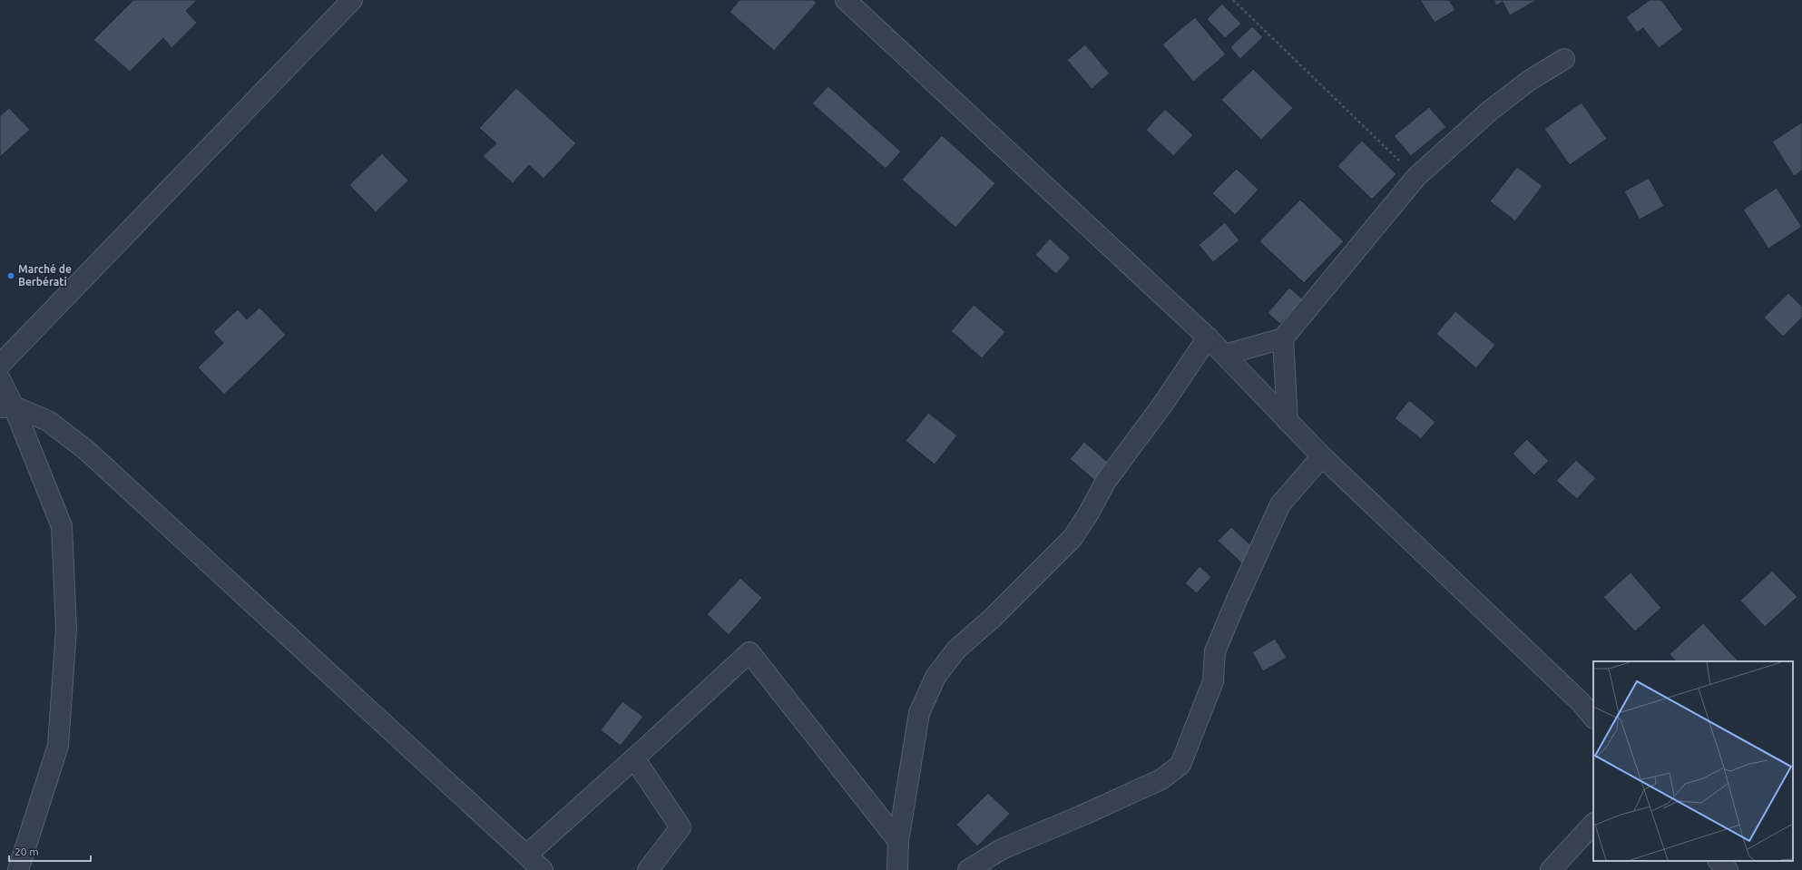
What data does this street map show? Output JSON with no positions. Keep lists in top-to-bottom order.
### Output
{
  "places": ["Marché de Berbérati"],
  "scale_bar": "20 m"
}
